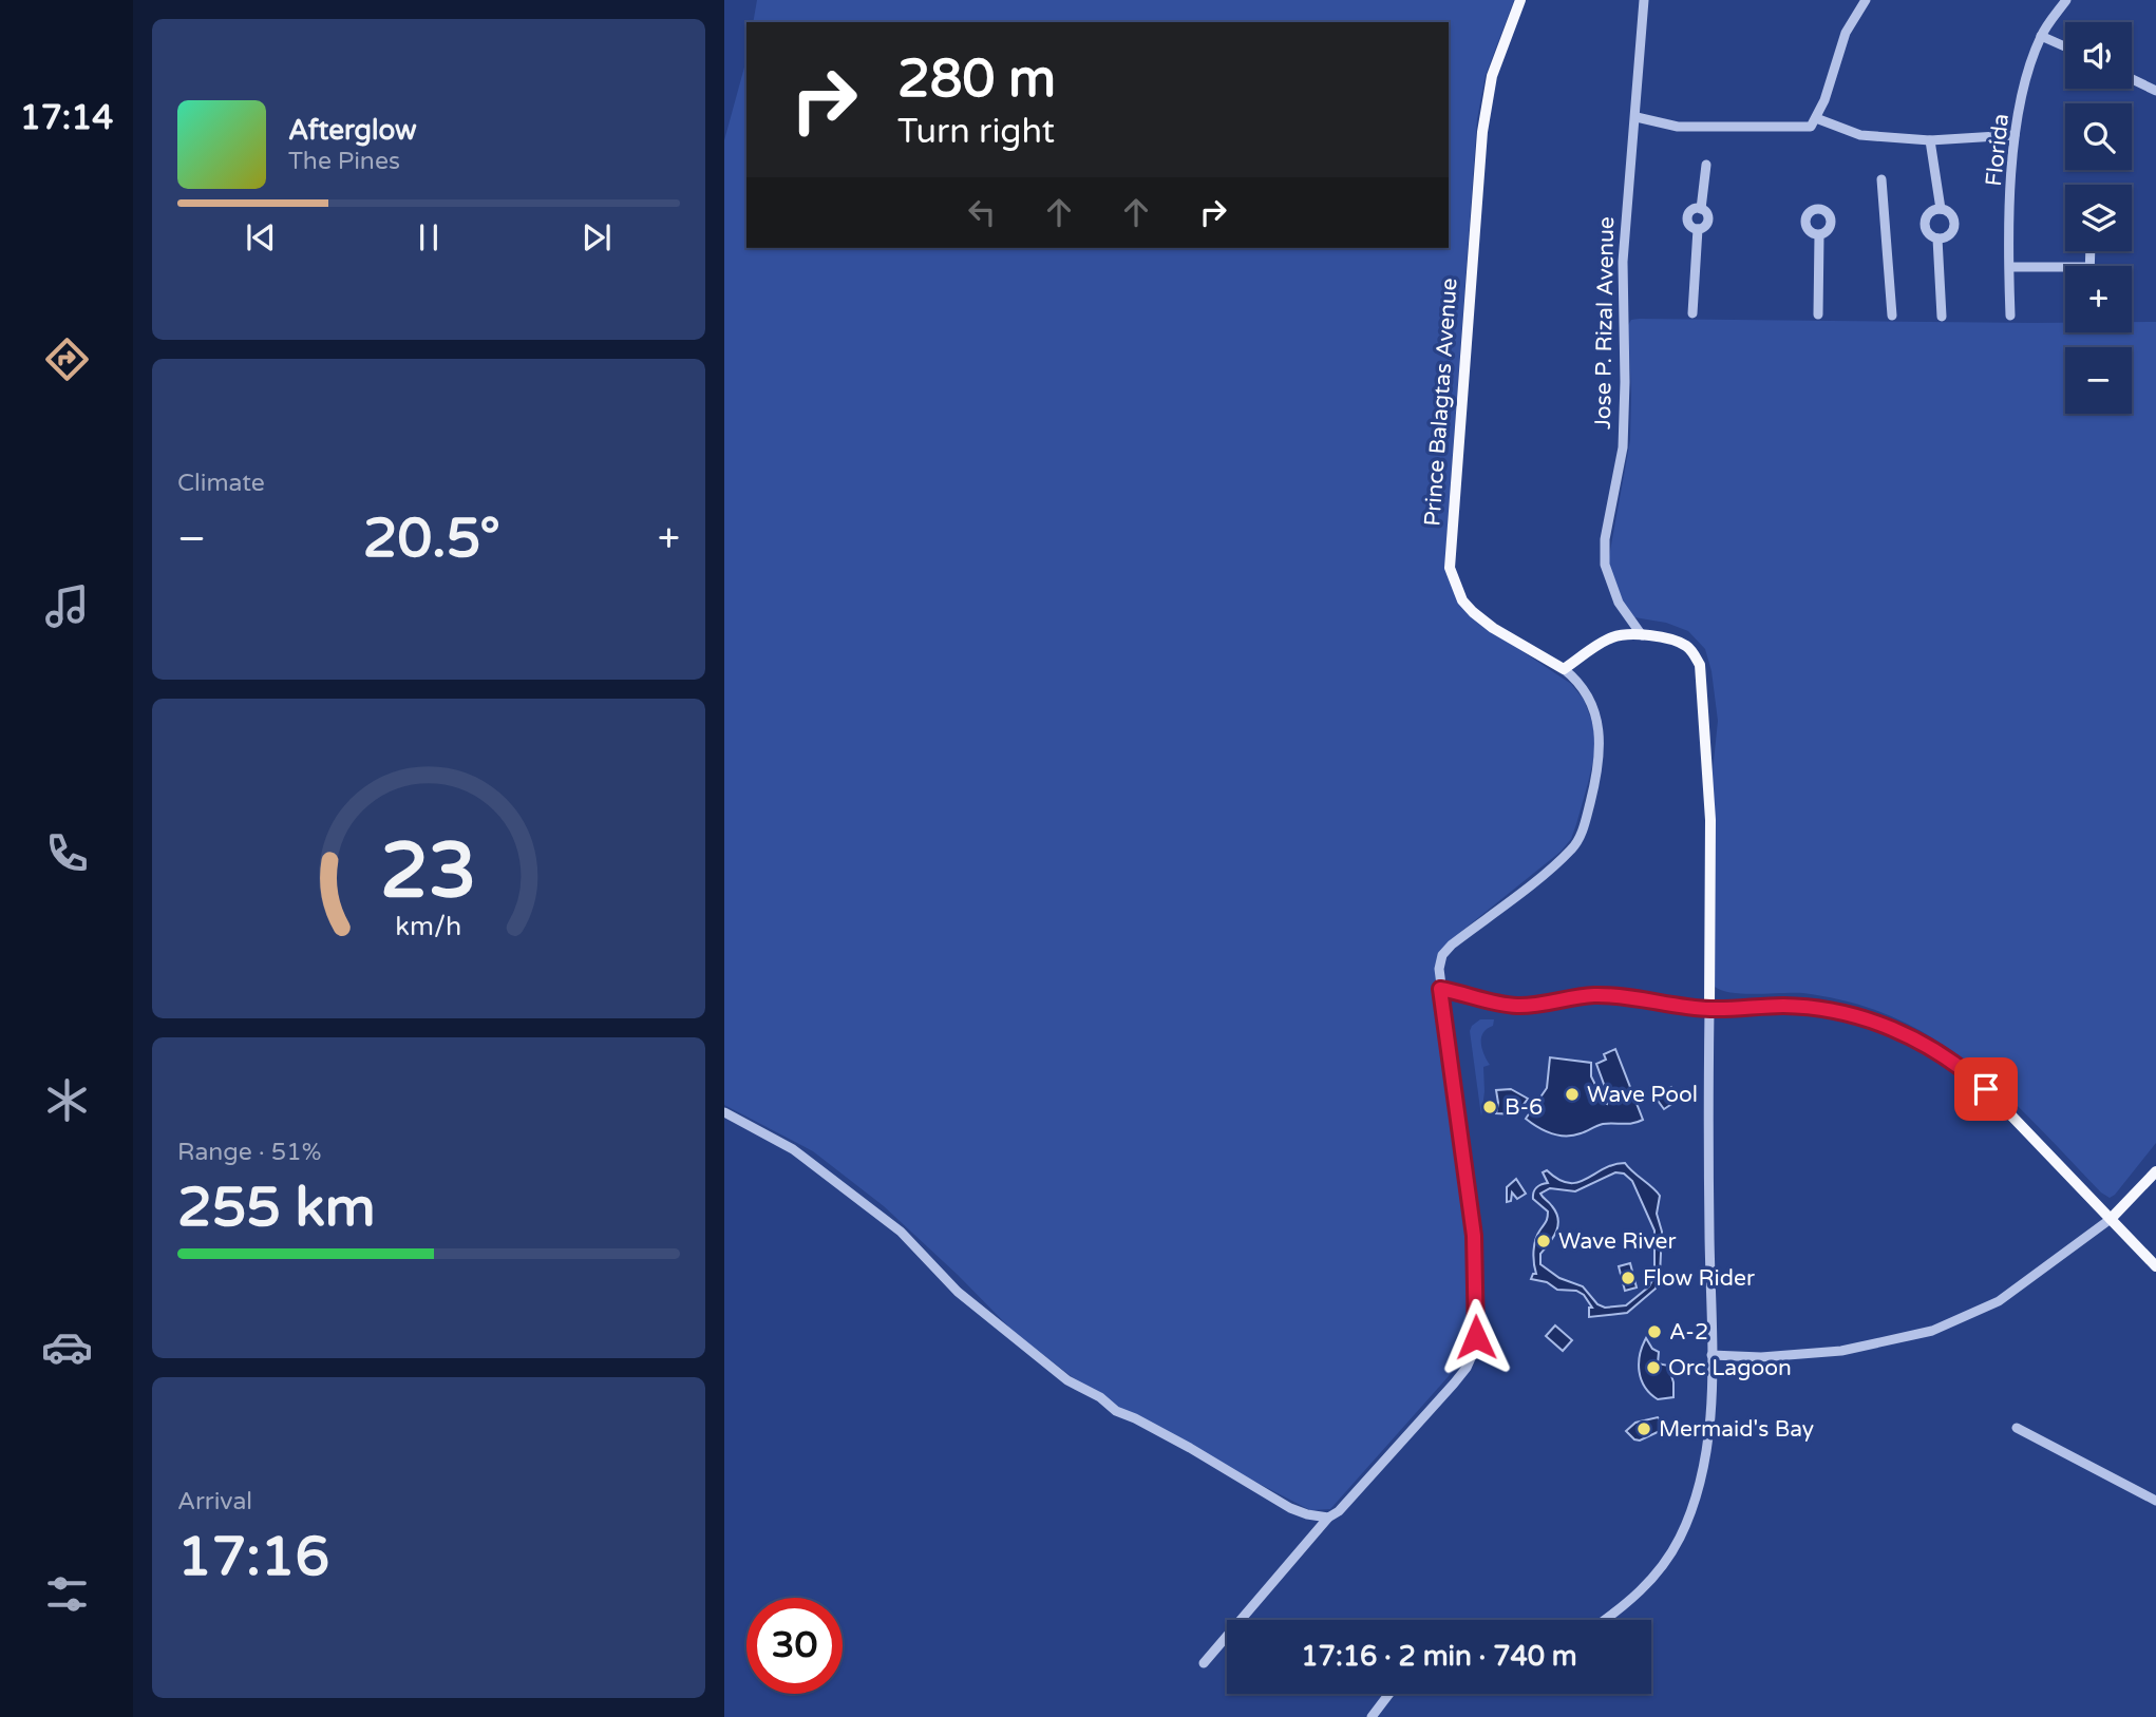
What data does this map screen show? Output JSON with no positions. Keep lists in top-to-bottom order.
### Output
{
  "streets": {
    "main road": ["Prince Balagtas Avenue"],
    "street": ["Florida", "Jose P. Rizal Avenue"]
  },
  "places": [
    "Wave Pool",
    "B-6",
    "Wave River",
    "Flow Rider",
    "A-2",
    "Orc Lagoon",
    "Mermaid's Bay"
  ],
  "page": {
    "tabs": "17:14",
    "map_buttons": ["+", "−"],
    "turn": ["280 m", "Turn right"],
    "song": ["Afterglow", "The Pines"],
    "tile": [
      "Climate",
      ["Range · 51%", "255 km"],
      ["Arrival", "17:16"]
    ],
    "heat": ["−", "20.5°", "+"],
    "limit": "30",
    "trip": "17:16 · 2 min · 740 m",
    "gauge": ["23", "km/h"]
  }
}
